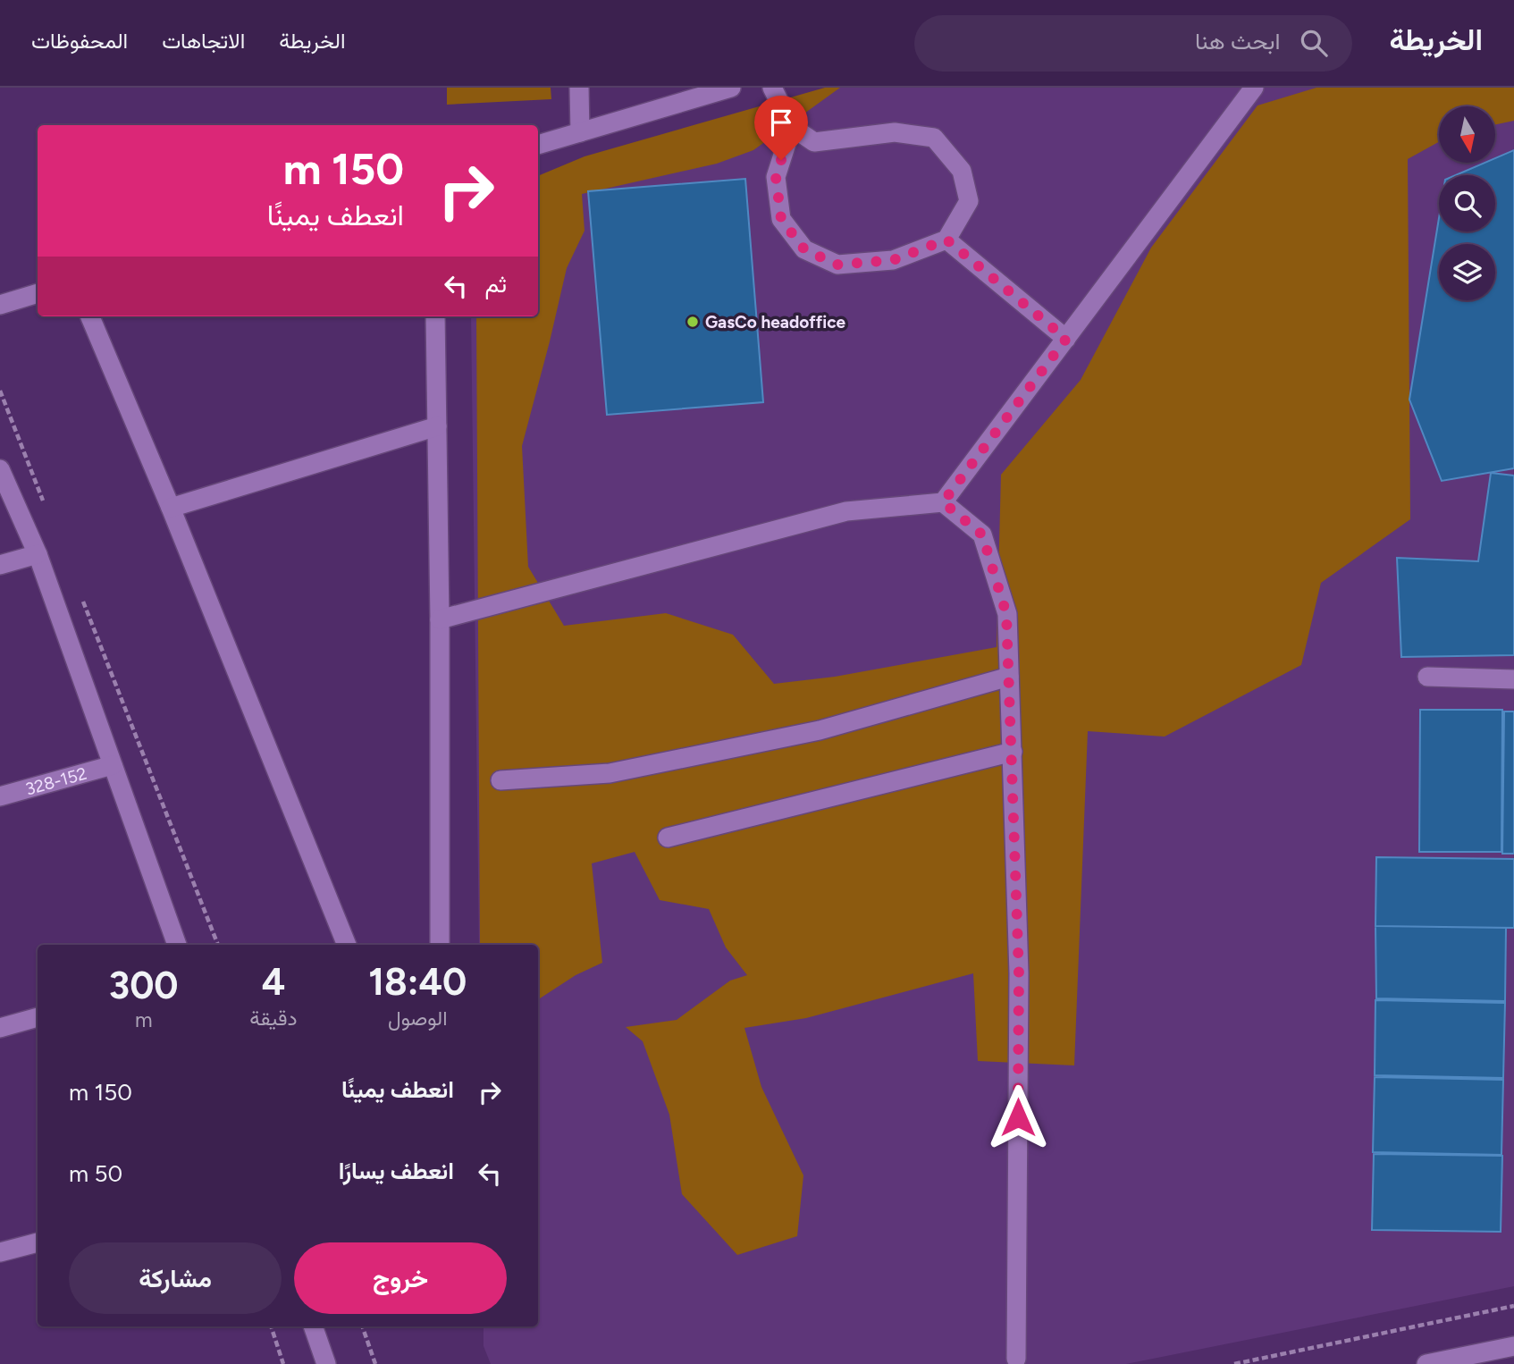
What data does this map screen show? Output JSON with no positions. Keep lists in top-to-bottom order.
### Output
{
  "streets": {
    "street": ["328-152"]
  },
  "places": ["GasCo headoffice"],
  "north": "bottom",
  "page": {
    "header": "الخريطة",
    "search": "ابحث هنا",
    "nav": ["الخريطة", "الاتجاهات", "المحفوظات"],
    "turn": ["150 m", "انعطف يمينًا"],
    "then": "ثم",
    "eta": [
      "18:40",
      "الوصول",
      "4",
      "دقيقة",
      "300",
      "m"
    ],
    "list": [
      {
        "name": "انعطف يمينًا",
        "value": "150 m"
      },
      {
        "name": "انعطف يسارًا",
        "value": "50 m"
      }
    ],
    "buttons": ["خروج", "مشاركة"]
  }
}
